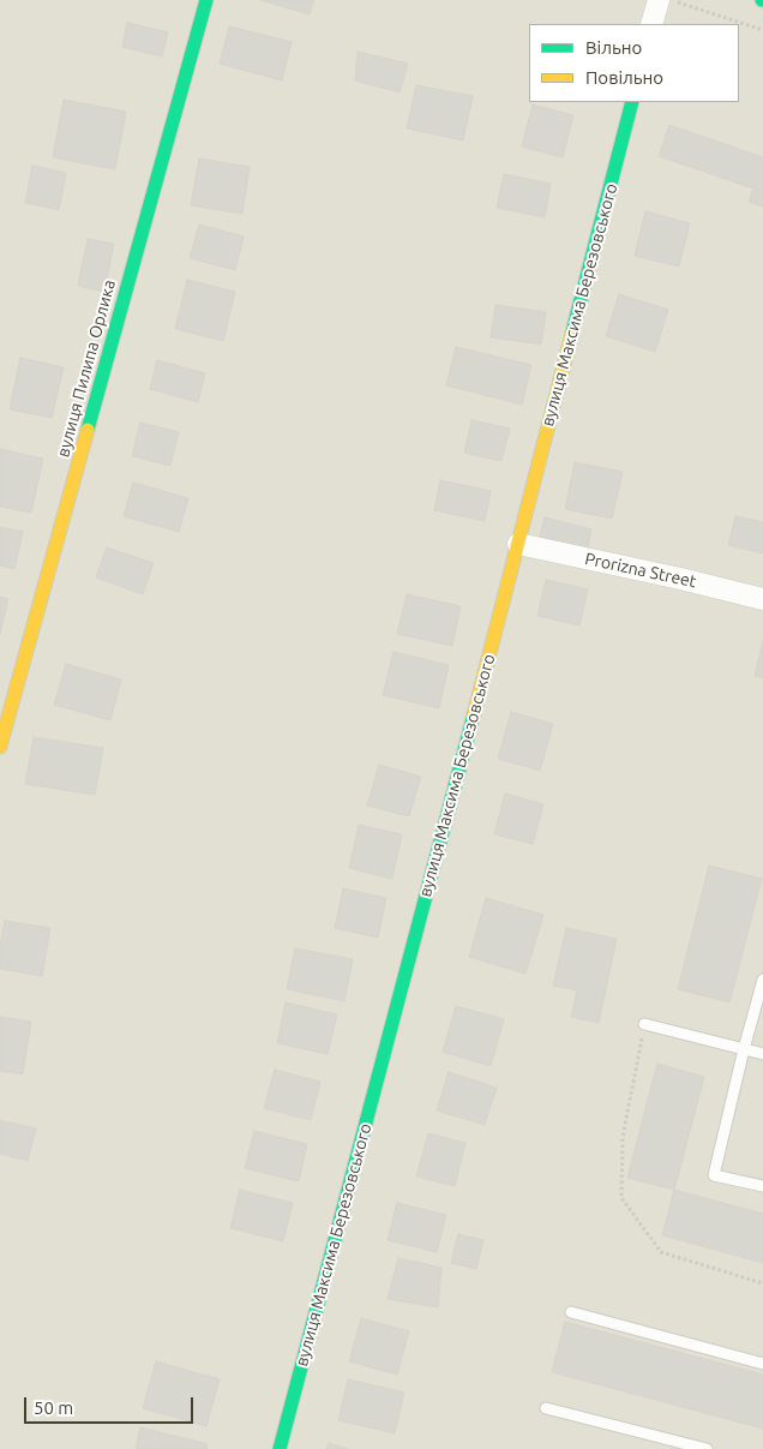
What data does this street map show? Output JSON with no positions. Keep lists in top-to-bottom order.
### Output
{
  "streets": {
    "street": ["вулиця Максима Березовського", "вулиця Пилипа Орлика", "Prorizna Street"]
  },
  "crossings": [
    ["вулиця Максима Березовського", "Prorizna Street"]
  ],
  "legend": ["Вільно", "Повільно"],
  "scale_bar": "50 m"
}
